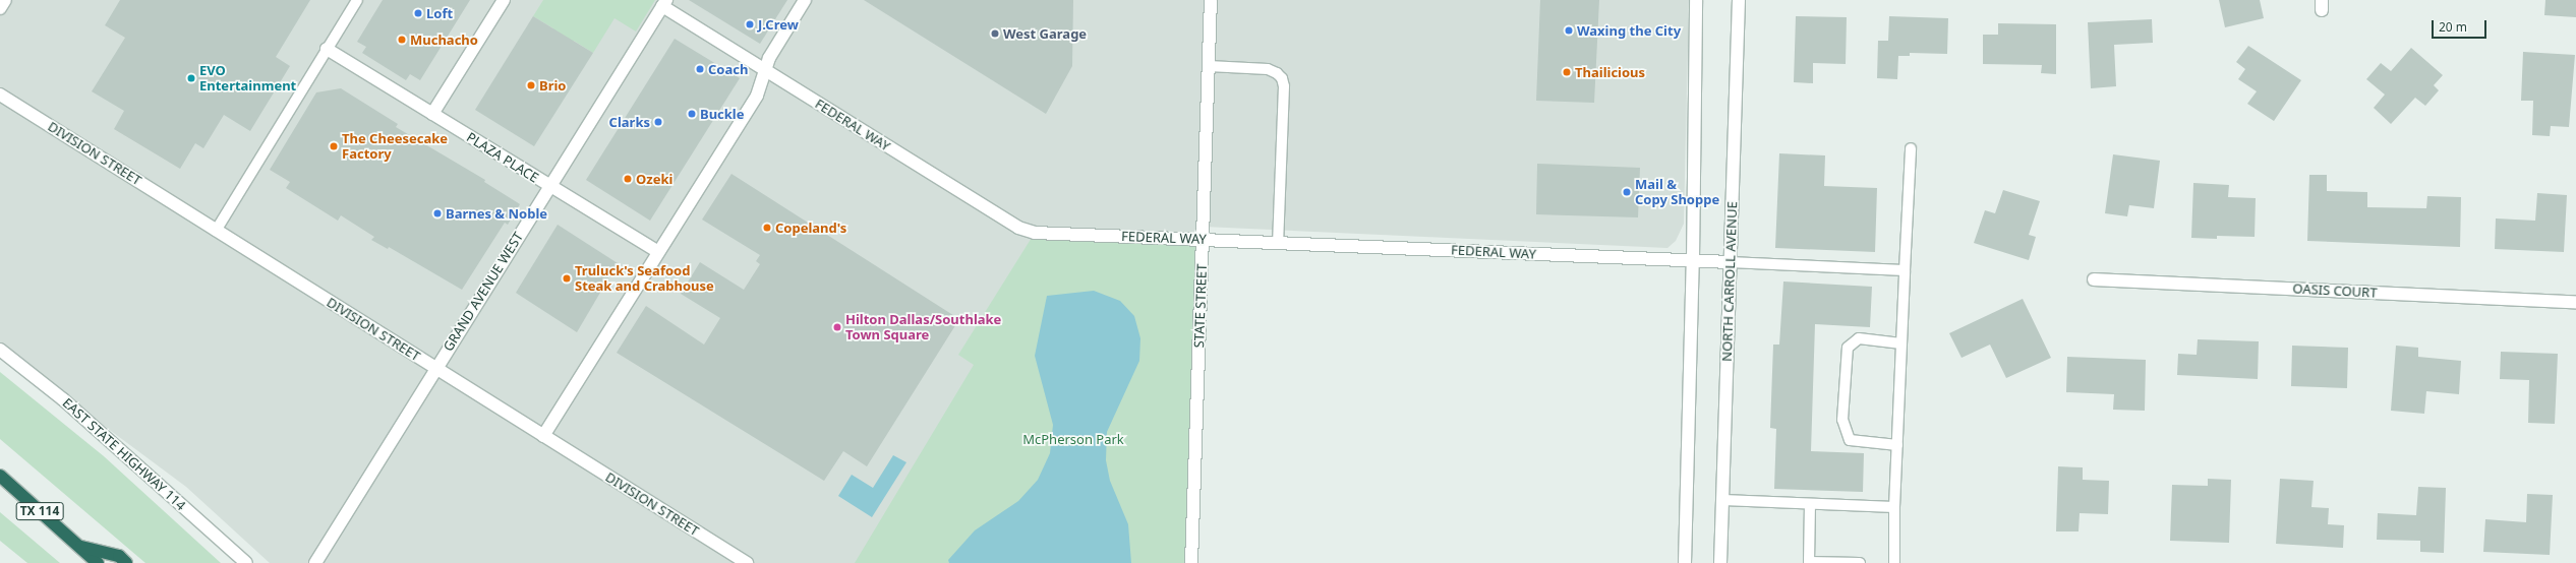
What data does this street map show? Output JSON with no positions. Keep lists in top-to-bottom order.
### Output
{
  "streets": {
    "highway": ["TX 114"],
    "street": [
      "FEDERAL WAY",
      "DIVISION STREET",
      "PLAZA PLACE",
      "NORTH CARROLL AVENUE",
      "OASIS COURT",
      "GRAND AVENUE WEST",
      "STATE STREET",
      "EAST STATE HIGHWAY 114"
    ]
  },
  "crossings": [
    ["FEDERAL WAY", "NORTH CARROLL AVENUE"],
    ["FEDERAL WAY", "GRAND AVENUE WEST"],
    ["FEDERAL WAY", "STATE STREET"],
    ["DIVISION STREET", "GRAND AVENUE WEST"],
    ["PLAZA PLACE", "GRAND AVENUE WEST"]
  ],
  "parks": ["McPherson Park"],
  "places": [
    "Loft",
    "J.Crew",
    "Waxing the City",
    "West Garage",
    "Muchacho",
    "Coach",
    "Thailicious",
    "EVO Entertainment",
    "Brio",
    "Buckle",
    "Clarks",
    "The Cheesecake Factory",
    "Ozeki",
    "Mail & Copy Shoppe",
    "Barnes & Noble",
    "Copeland's",
    "Truluck's Seafood Steak and Crabhouse",
    "Hilton Dallas/Southlake Town Square"
  ],
  "scale_bar": "20 m"
}
